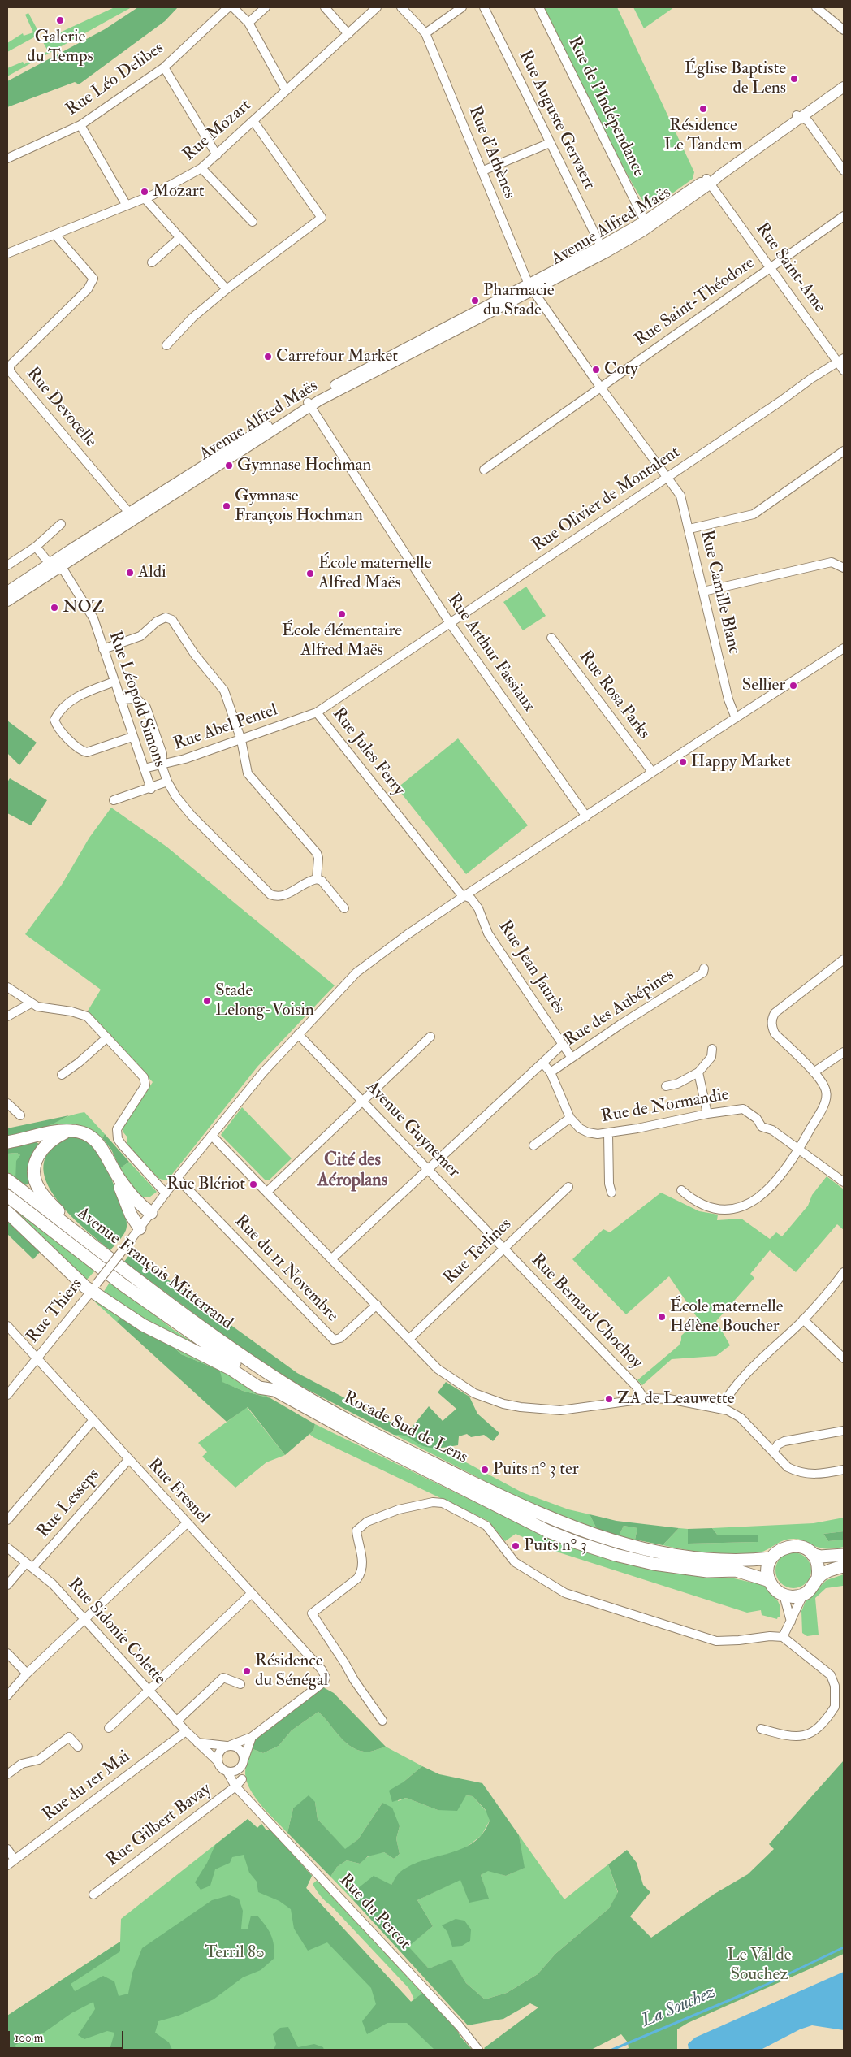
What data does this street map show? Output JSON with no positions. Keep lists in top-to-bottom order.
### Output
{
  "streets": {
    "highway": ["Avenue François Mitterrand", "Rocade Sud de Lens"],
    "main road": ["Avenue Alfred Maës"],
    "street": [
      "Rue Léo Delibes",
      "Rue de l'Indépendance",
      "Rue Auguste Gervaert",
      "Rue Mozart",
      "Rue d'Athènes",
      "Rue Saint-Ame",
      "Rue Saint-Théodore",
      "Rue Devocelle",
      "Rue Olivier de Montalent",
      "Rue Camille Blanc",
      "Rue Arthur Fassiaux",
      "Rue Rosa Parks",
      "Rue Léopold Simons",
      "Rue Abel Pentel",
      "Rue Jules Ferry",
      "Rue Jean Jaurès",
      "Rue des Aubépines",
      "Rue de Normandie",
      "Avenue Guynemer",
      "Rue Terlines",
      "Rue du 11 Novembre",
      "Rue Thiers",
      "Rue Bernard Chochoy",
      "Rue Fresnel",
      "Rue Lesseps",
      "Rue Sidonie Colette",
      "Rue du 1er Mai",
      "Rue Gilbert Bavay",
      "Rue du Percot"
    ]
  },
  "crossings": [
    ["Rue de l'Indépendance", "Avenue Alfred Maës"],
    ["Rue Auguste Gervaert", "Avenue Alfred Maës"],
    ["Rue Mozart", "Rue Devocelle"],
    ["Rue d'Athènes", "Avenue Alfred Maës"],
    ["Rue d'Athènes", "Rue Saint-Théodore"],
    ["Rue d'Athènes", "Rue Camille Blanc"],
    ["Avenue Alfred Maës", "Rue Saint-Ame"],
    ["Avenue Alfred Maës", "Rue Devocelle"],
    ["Avenue Alfred Maës", "Rue Arthur Fassiaux"],
    ["Avenue Alfred Maës", "Rue Léopold Simons"],
    ["Rue Saint-Ame", "Rue Saint-Théodore"],
    ["Rue Saint-Ame", "Rue Olivier de Montalent"],
    ["Rue Saint-Théodore", "Rue Camille Blanc"],
    ["Rue Olivier de Montalent", "Rue Camille Blanc"],
    ["Rue Olivier de Montalent", "Rue Arthur Fassiaux"],
    ["Rue Olivier de Montalent", "Rue Jules Ferry"],
    ["Rue Camille Blanc", "Rue Thiers"],
    ["Rue Arthur Fassiaux", "Rue Jules Ferry"],
    ["Rue Arthur Fassiaux", "Rue Thiers"],
    ["Rue Rosa Parks", "Rue Thiers"],
    ["Rue Léopold Simons", "Rue Abel Pentel"],
    ["Rue Abel Pentel", "Rue Jules Ferry"],
    ["Rue Jules Ferry", "Rue Jean Jaurès"],
    ["Rue Jules Ferry", "Rue Thiers"],
    ["Rue Jean Jaurès", "Rue des Aubépines"],
    ["Rue Jean Jaurès", "Rue Thiers"],
    ["Avenue Guynemer", "Rue Terlines"],
    ["Avenue Guynemer", "Rue Thiers"],
    ["Avenue Guynemer", "Rue Bernard Chochoy"],
    ["Rue Terlines", "Rue Bernard Chochoy"],
    ["Avenue François Mitterrand", "Rocade Sud de Lens"],
    ["Rue du 11 Novembre", "Rue Thiers"],
    ["Rue Thiers", "Rue Fresnel"],
    ["Rue Fresnel", "Rue Lesseps"],
    ["Rue Fresnel", "Rue du Percot"],
    ["Rue Lesseps", "Rue Sidonie Colette"],
    ["Rue Sidonie Colette", "Rue du 1er Mai"],
    ["Rue Sidonie Colette", "Rue du Percot"],
    ["Rue Gilbert Bavay", "Rue du Percot"]
  ],
  "districts": ["Cité des Aéroplans"],
  "water": ["La Souchez"],
  "parks": ["Terril 80", "Le Val de Souchez"],
  "places": [
    "Galerie du Temps",
    "Église Baptiste de Lens",
    "Résidence Le Tandem",
    "Mozart",
    "Pharmacie du Stade",
    "Carrefour Market",
    "Coty",
    "Gymnase Hochman",
    "Gymnase François Hochman",
    "Aldi",
    "École maternelle Alfred Maës",
    "NOZ",
    "École élémentaire Alfred Maës",
    "Sellier",
    "Happy Market",
    "Stade Lelong-Voisin",
    "Rue Blériot",
    "École maternelle Hélène Boucher",
    "ZA de Leauwette",
    "Puits n° 3 ter",
    "Puits n° 3",
    "Résidence du Sénégal"
  ],
  "scale_bar": "100 m"
}
